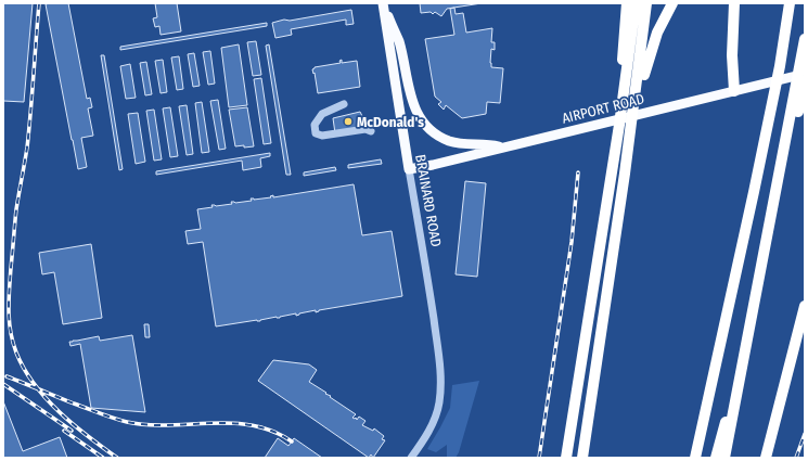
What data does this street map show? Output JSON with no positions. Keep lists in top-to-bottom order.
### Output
{
  "streets": {
    "main road": ["AIRPORT ROAD", "BRAINARD ROAD"]
  },
  "crossings": [
    ["AIRPORT ROAD", "BRAINARD ROAD"]
  ],
  "places": ["McDonald's"]
}
